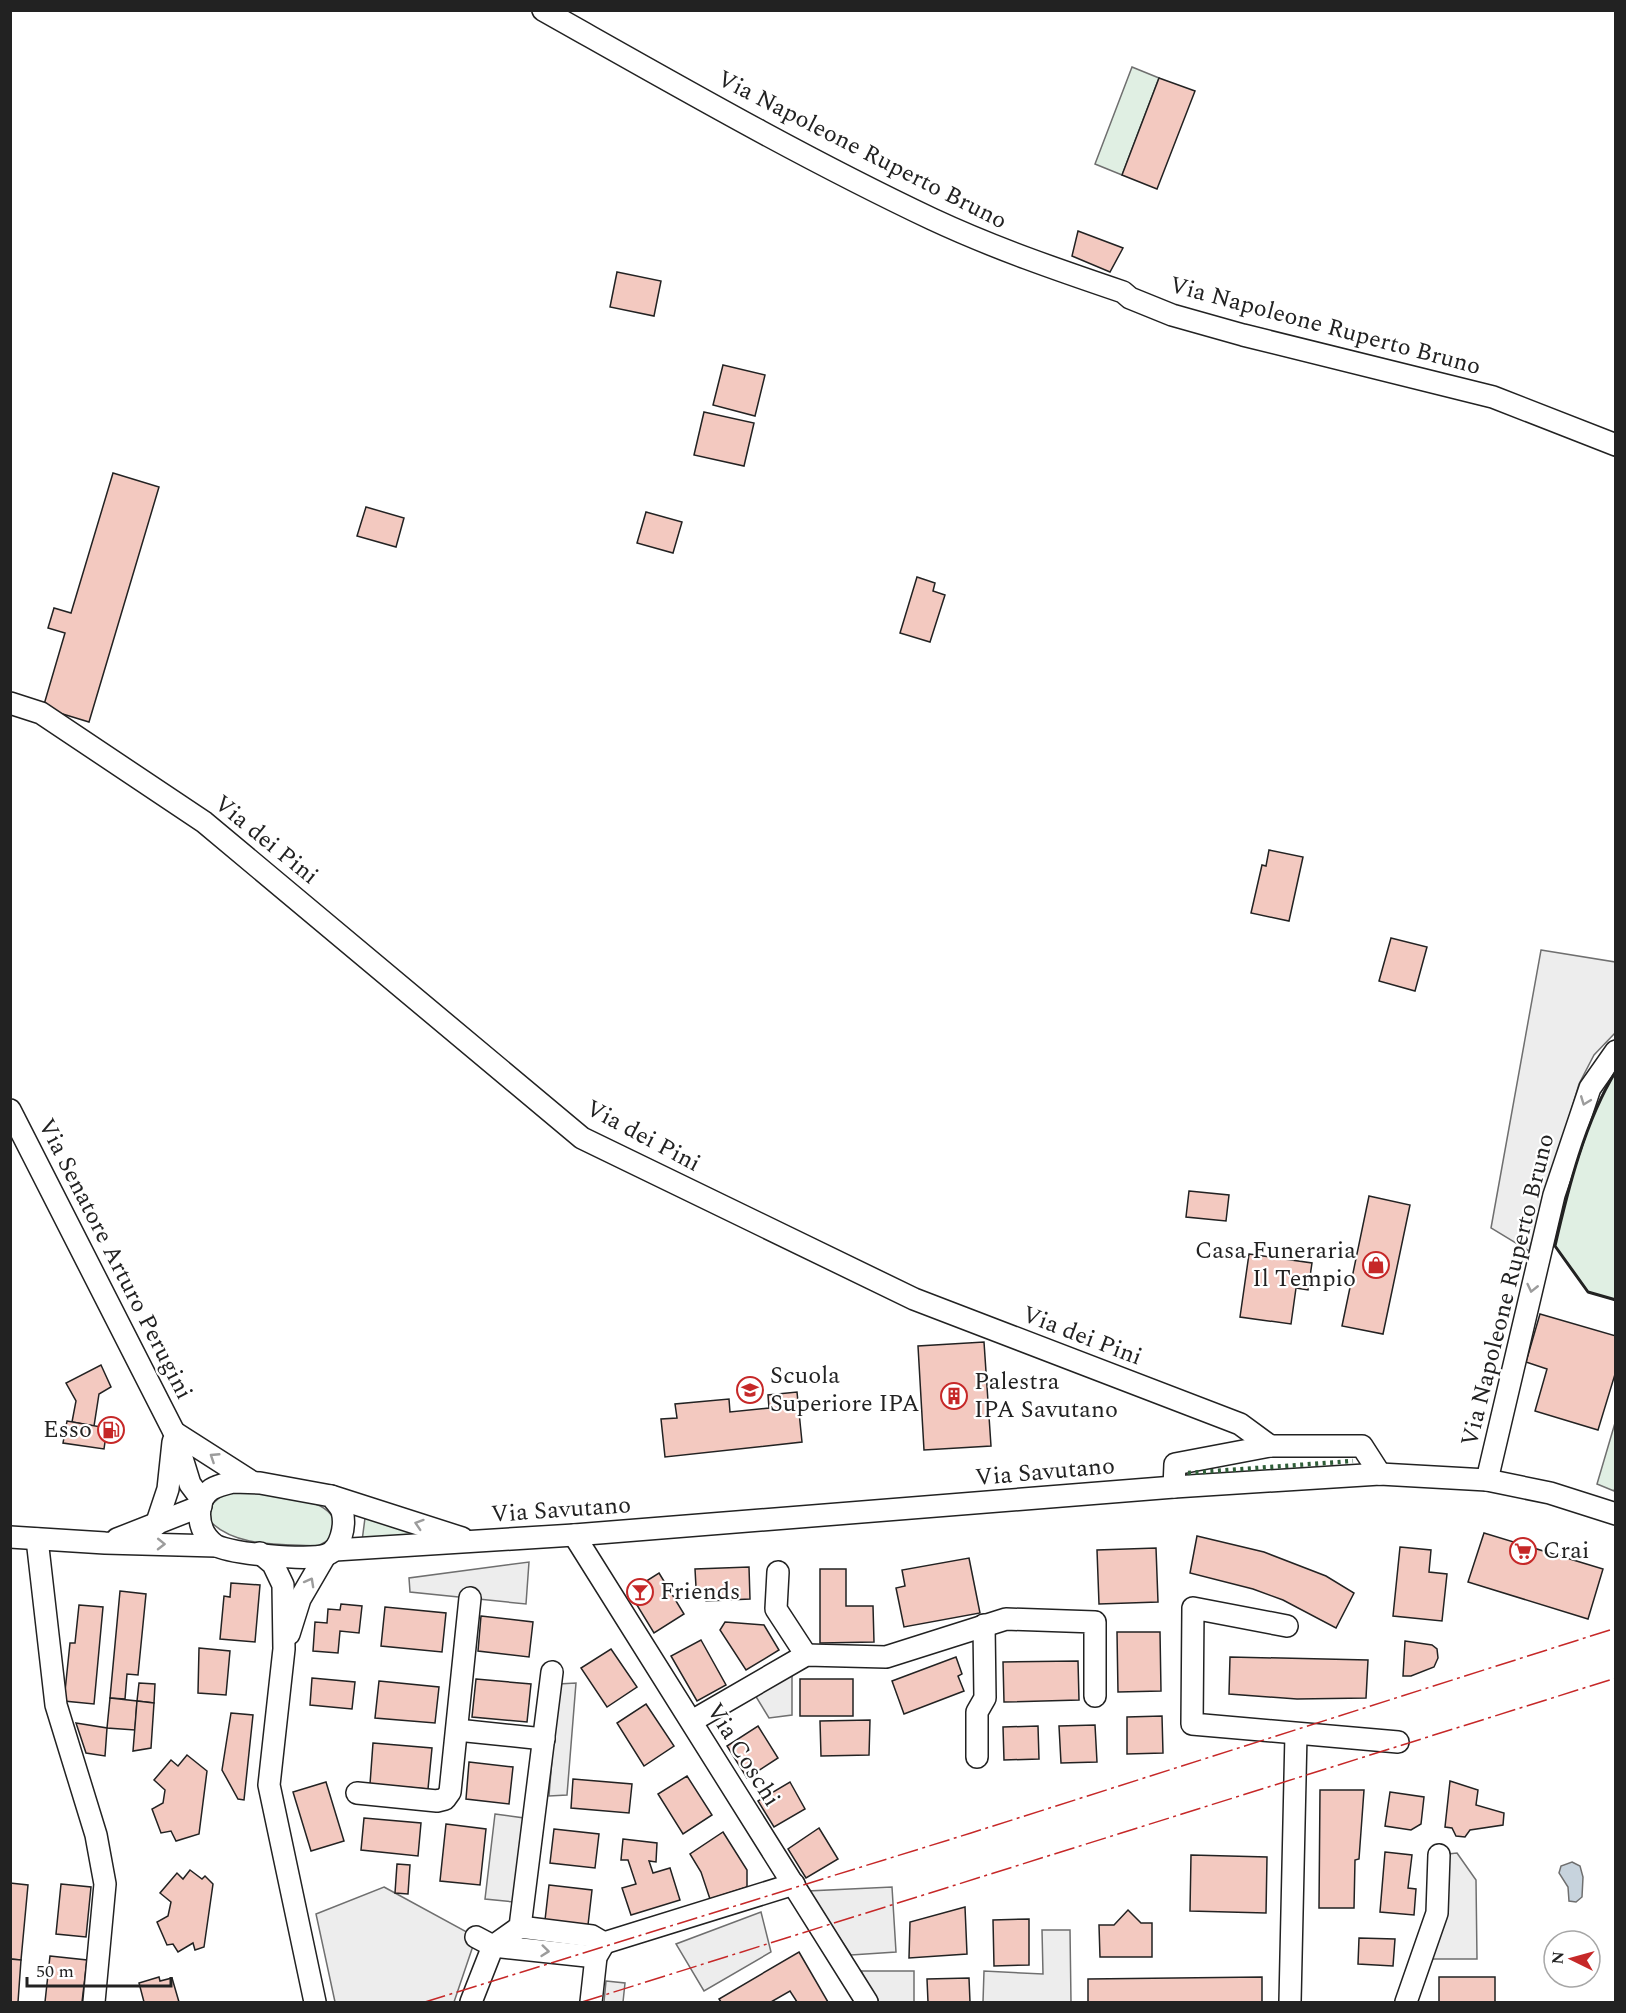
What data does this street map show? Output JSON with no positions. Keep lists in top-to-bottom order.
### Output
{
  "streets": {
    "street": [
      "Via Napoleone Ruperto Bruno",
      "Via dei Pini",
      "Via Senatore Arturo Perugini",
      "Via Savutano",
      "Via Coschi"
    ]
  },
  "crossings": [
    ["Via Napoleone Ruperto Bruno", "Via Savutano"],
    ["Via Savutano", "Via Coschi"]
  ],
  "places": {
    "shop": ["Casa Funeraria Il Tempio"],
    "school or university": ["Scuola Superiore IPA"],
    "building": ["Palestra IPA Savutano"],
    "fuel station": ["Esso"],
    "supermarket": ["Crai"],
    "bar": ["Friends"]
  },
  "scale_bar": "50 m",
  "north": "left"
}
